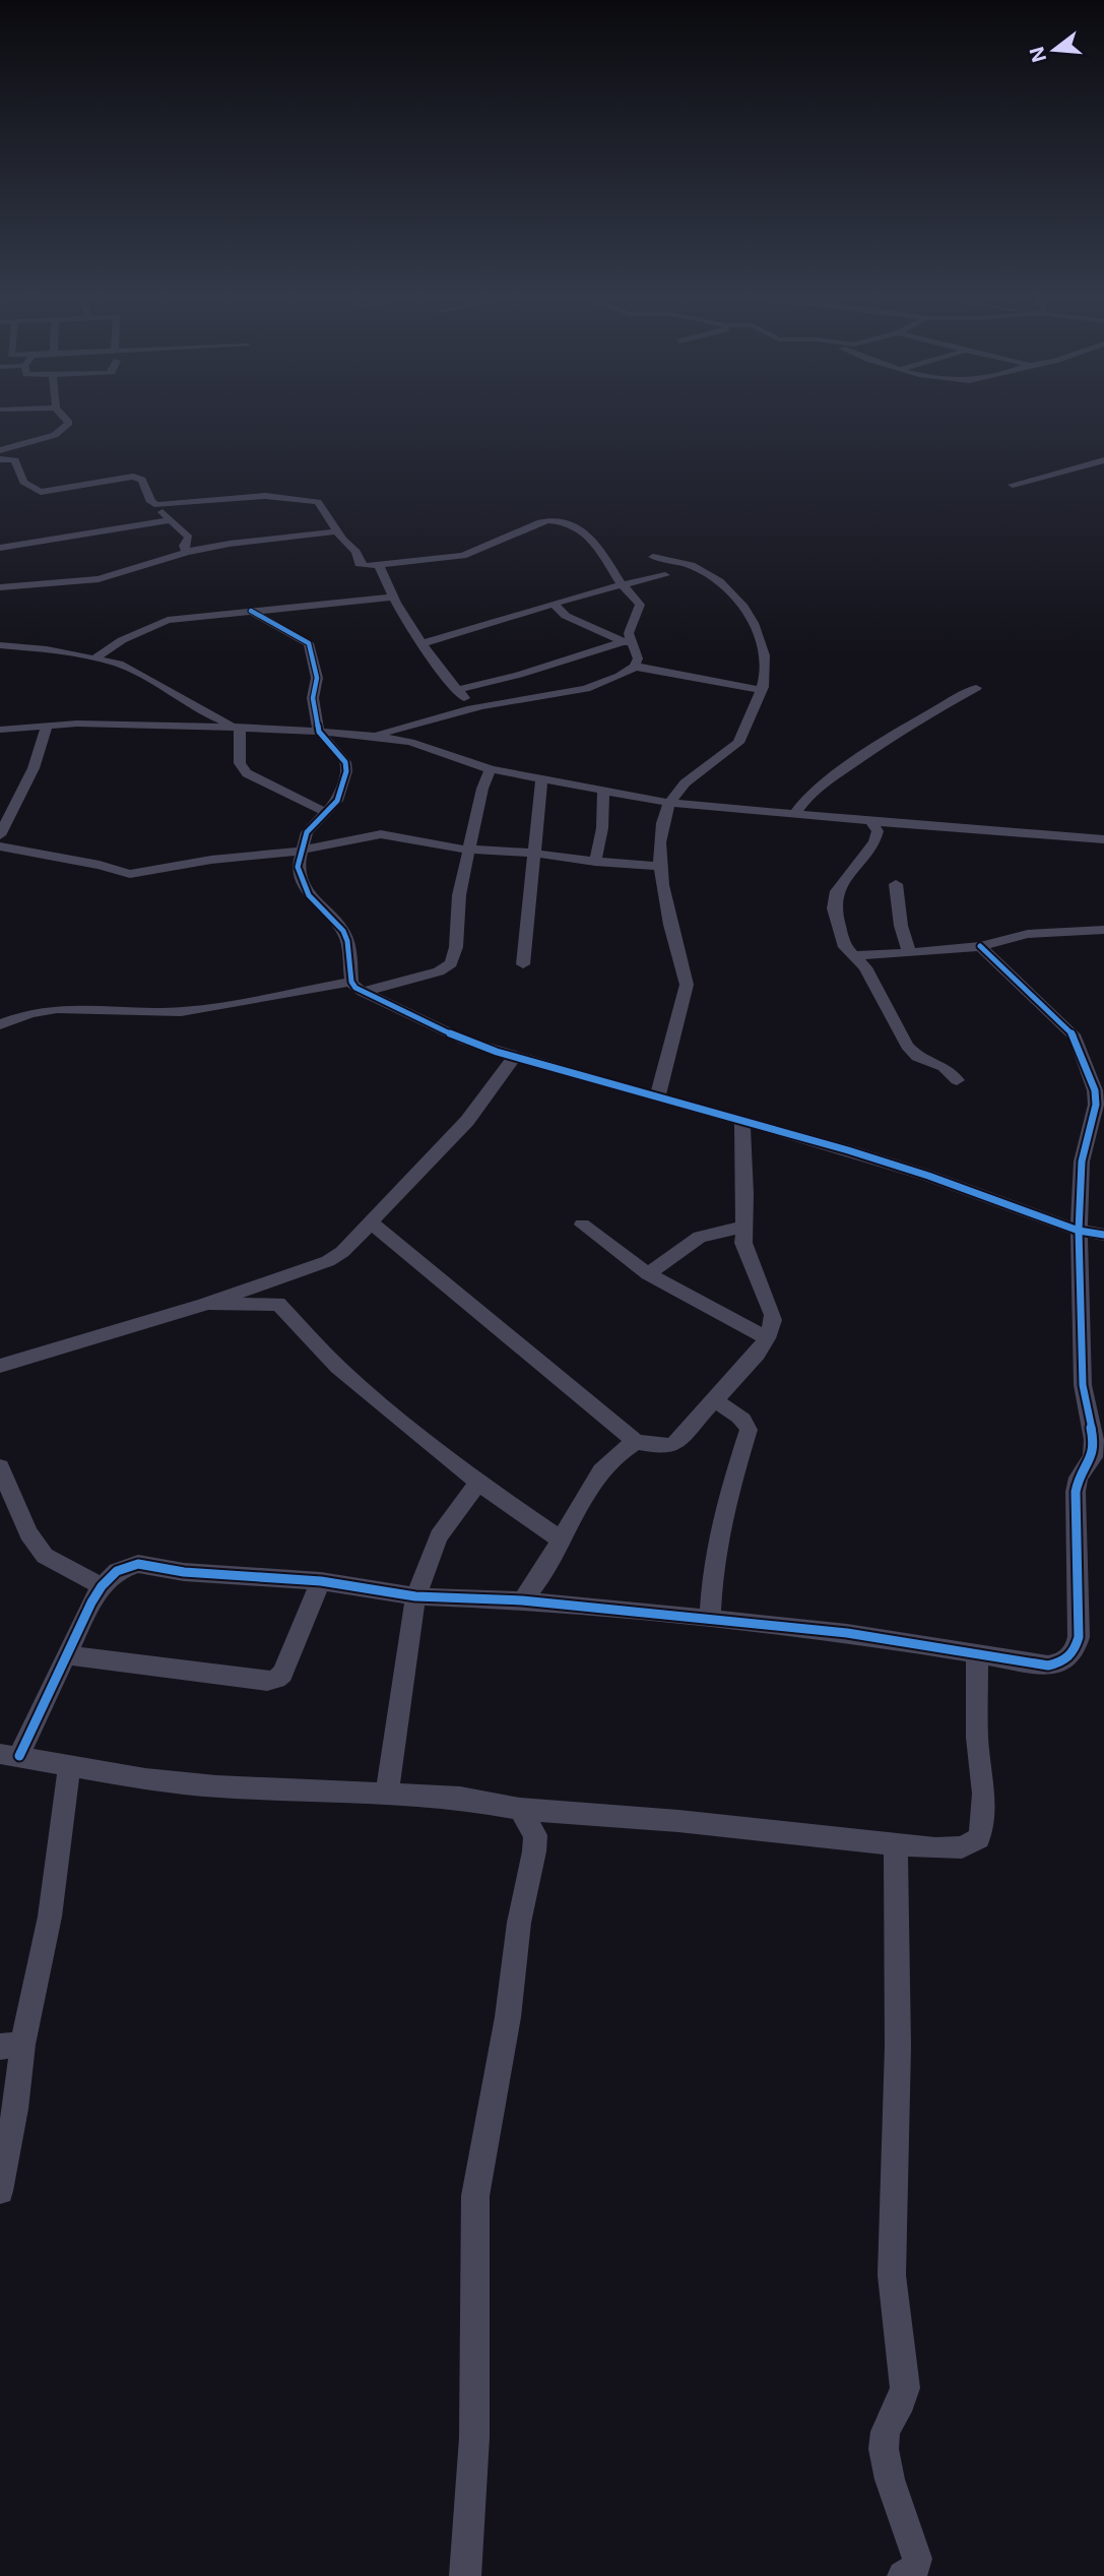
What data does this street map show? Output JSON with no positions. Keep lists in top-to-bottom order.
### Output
{
  "north": "left"
}
